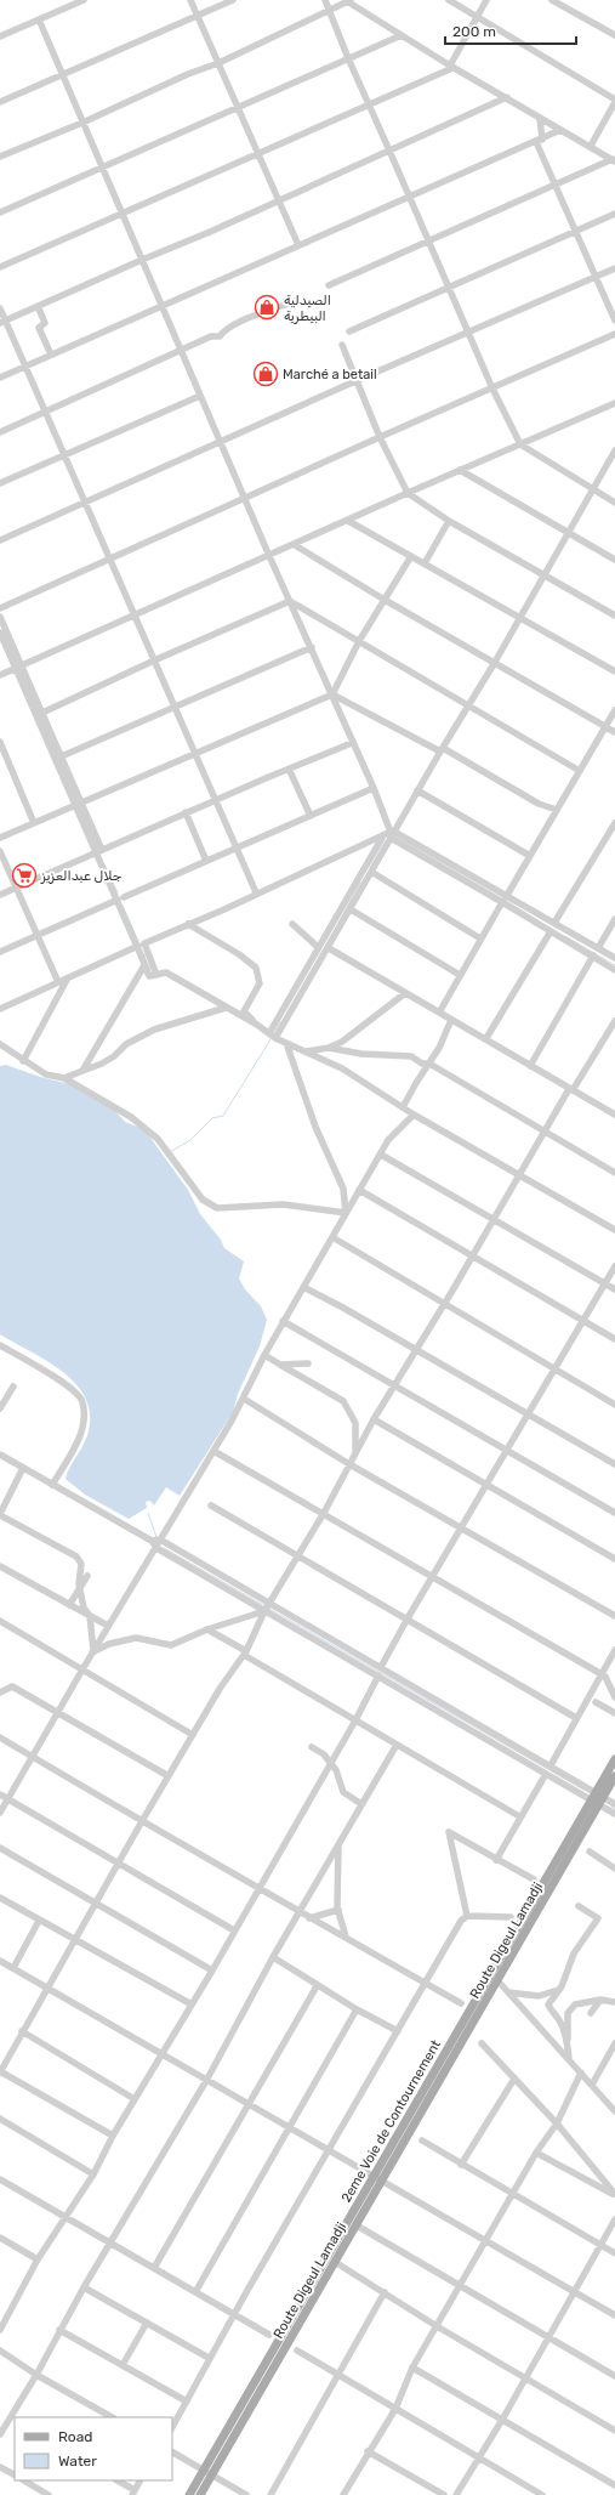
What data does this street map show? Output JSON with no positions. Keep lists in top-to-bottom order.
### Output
{
  "streets": {
    "main road": ["Route Digeul Lamadji", "2eme Voie de Contournement"]
  },
  "crossings": [
    ["Route Digeul Lamadji", "2eme Voie de Contournement"]
  ],
  "places": {
    "shop": ["الصيدلية البيطرية", "Marché a betail"],
    "supermarket": ["جلال عبدالعزيز"]
  },
  "legend": ["Road", "Water"],
  "scale_bar": "200 m"
}
